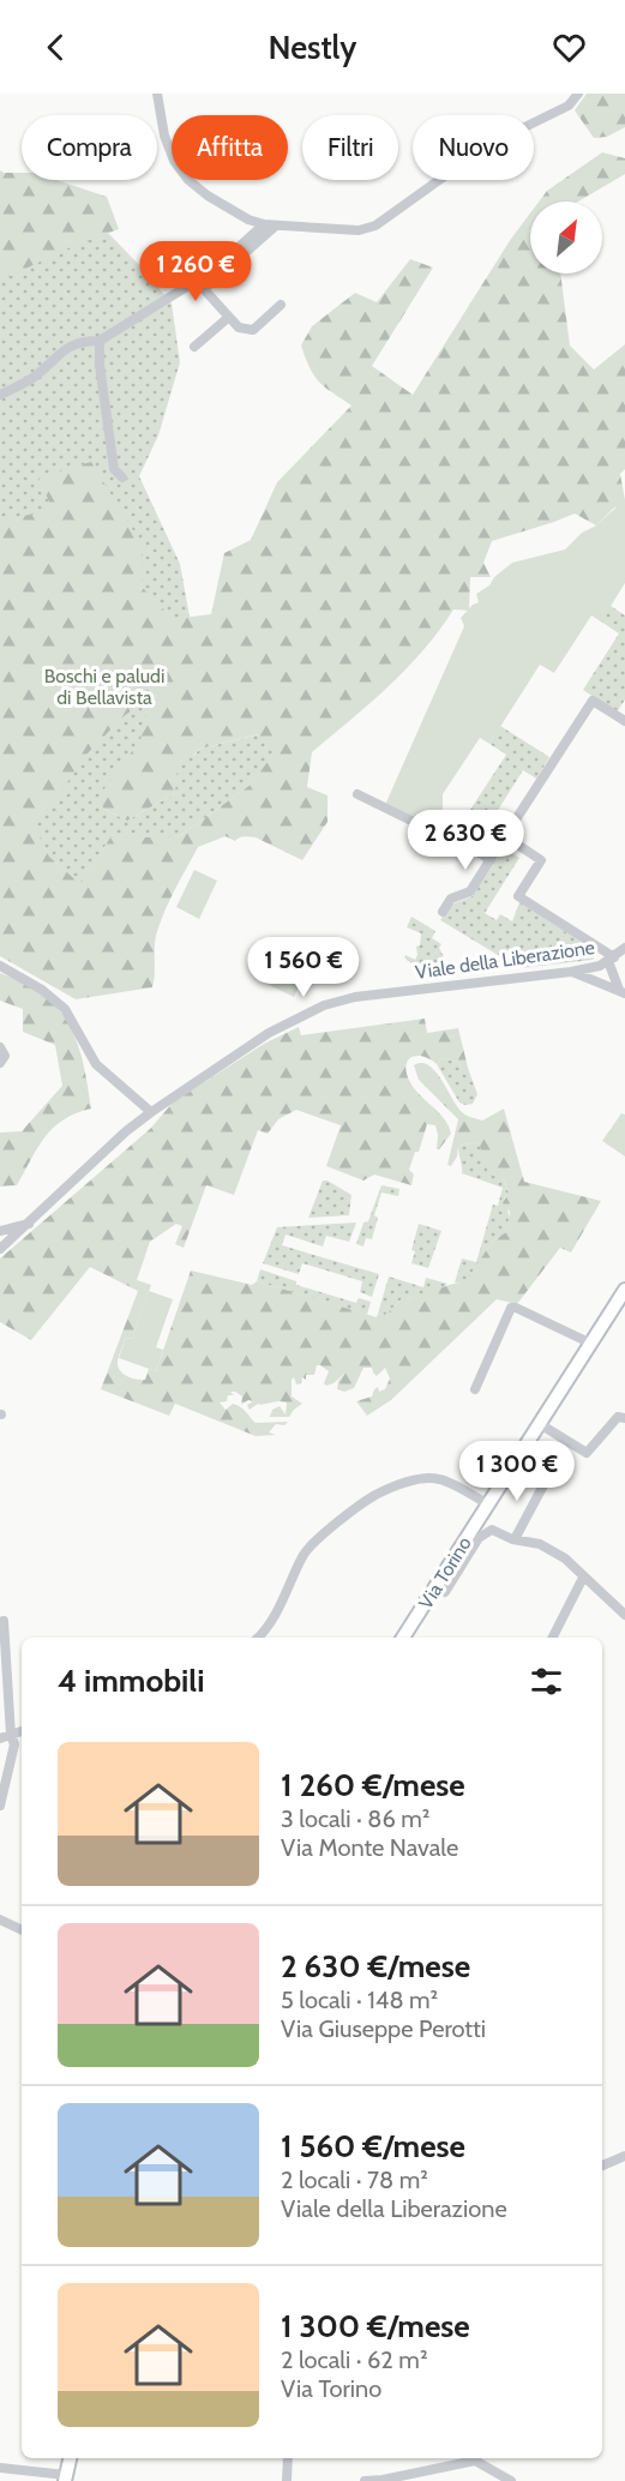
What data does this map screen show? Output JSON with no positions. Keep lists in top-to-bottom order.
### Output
{
  "streets": {
    "street": ["Viale della Liberazione", "Via Torino"]
  },
  "parks": ["Boschi e paludi di Bellavista"],
  "north": "top right",
  "page": {
    "header": "Nestly",
    "chip": [
      "Compra",
      "Affitta",
      "Filtri",
      "Nuovo"
    ],
    "price": [
      "1 260 €",
      "2 630 €",
      "1 560 €",
      "1 300 €"
    ],
    "heading": "4 immobili",
    "list": [
      {
        "name": "1 260 €/mese",
        "note": "3 locali · 86 m² · Via Monte Navale"
      },
      {
        "name": "2 630 €/mese",
        "note": "5 locali · 148 m² · Via Giuseppe Perotti"
      },
      {
        "name": "1 560 €/mese",
        "note": "2 locali · 78 m² · Viale della Liberazione"
      },
      {
        "name": "1 300 €/mese",
        "note": "2 locali · 62 m² · Via Torino"
      }
    ]
  }
}
